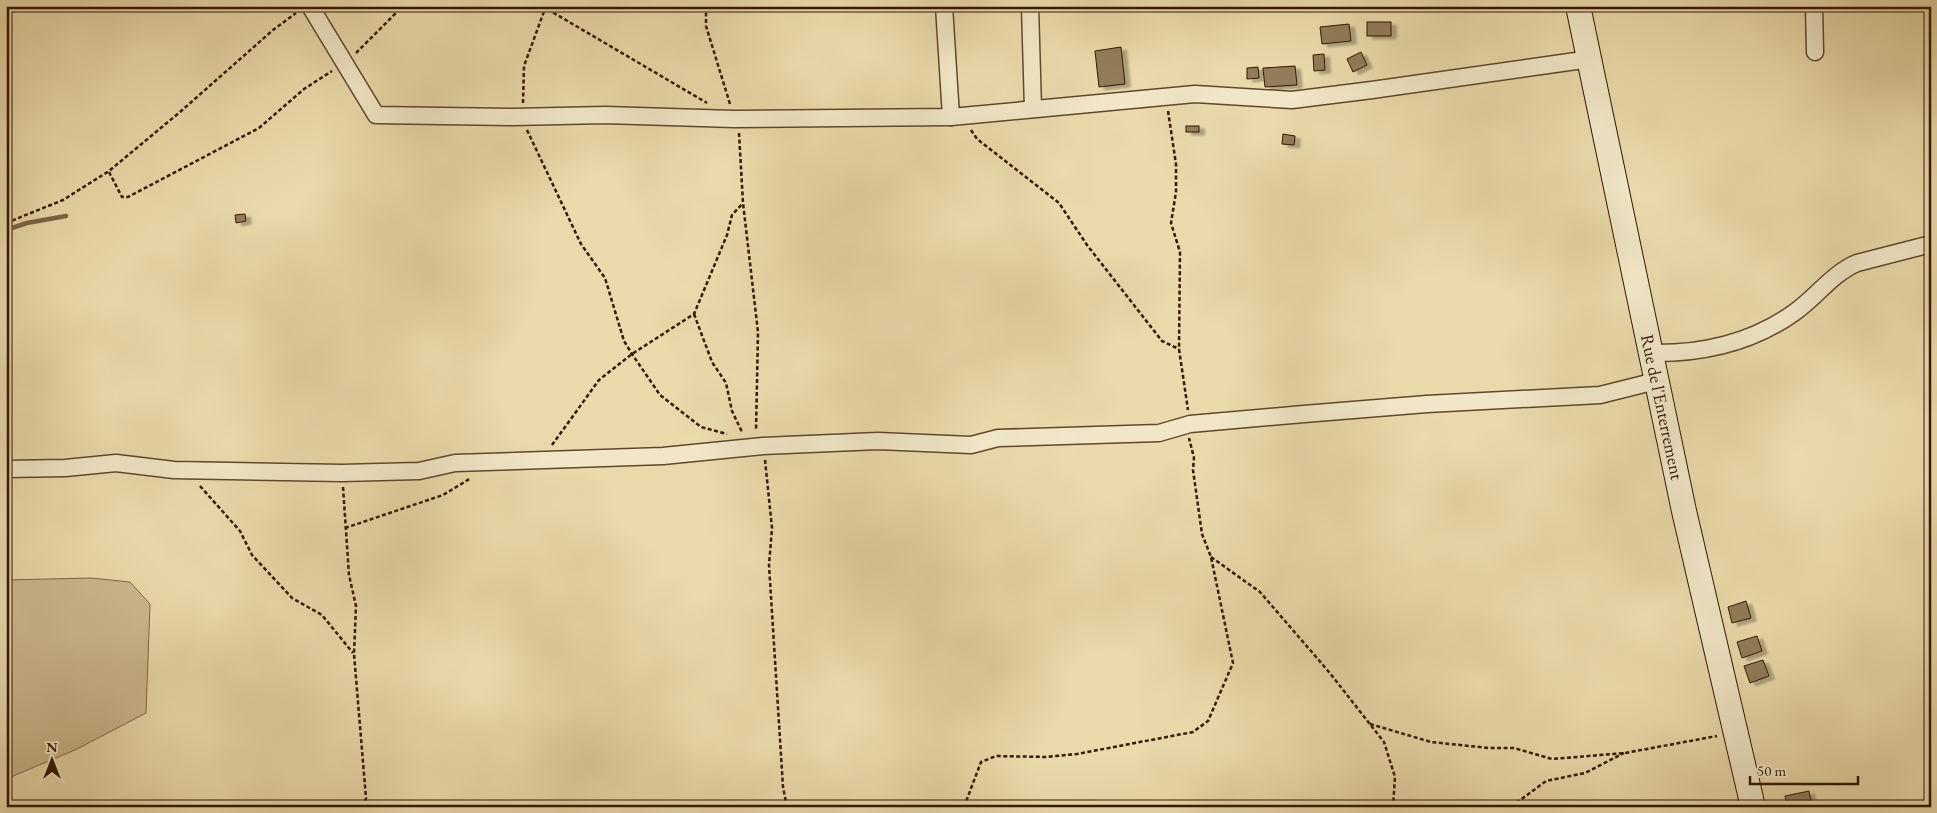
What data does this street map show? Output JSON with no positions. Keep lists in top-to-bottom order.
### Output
{
  "streets": {
    "street": ["Rue de l'Enterrement"]
  },
  "scale_bar": "50 m",
  "north": "top"
}
